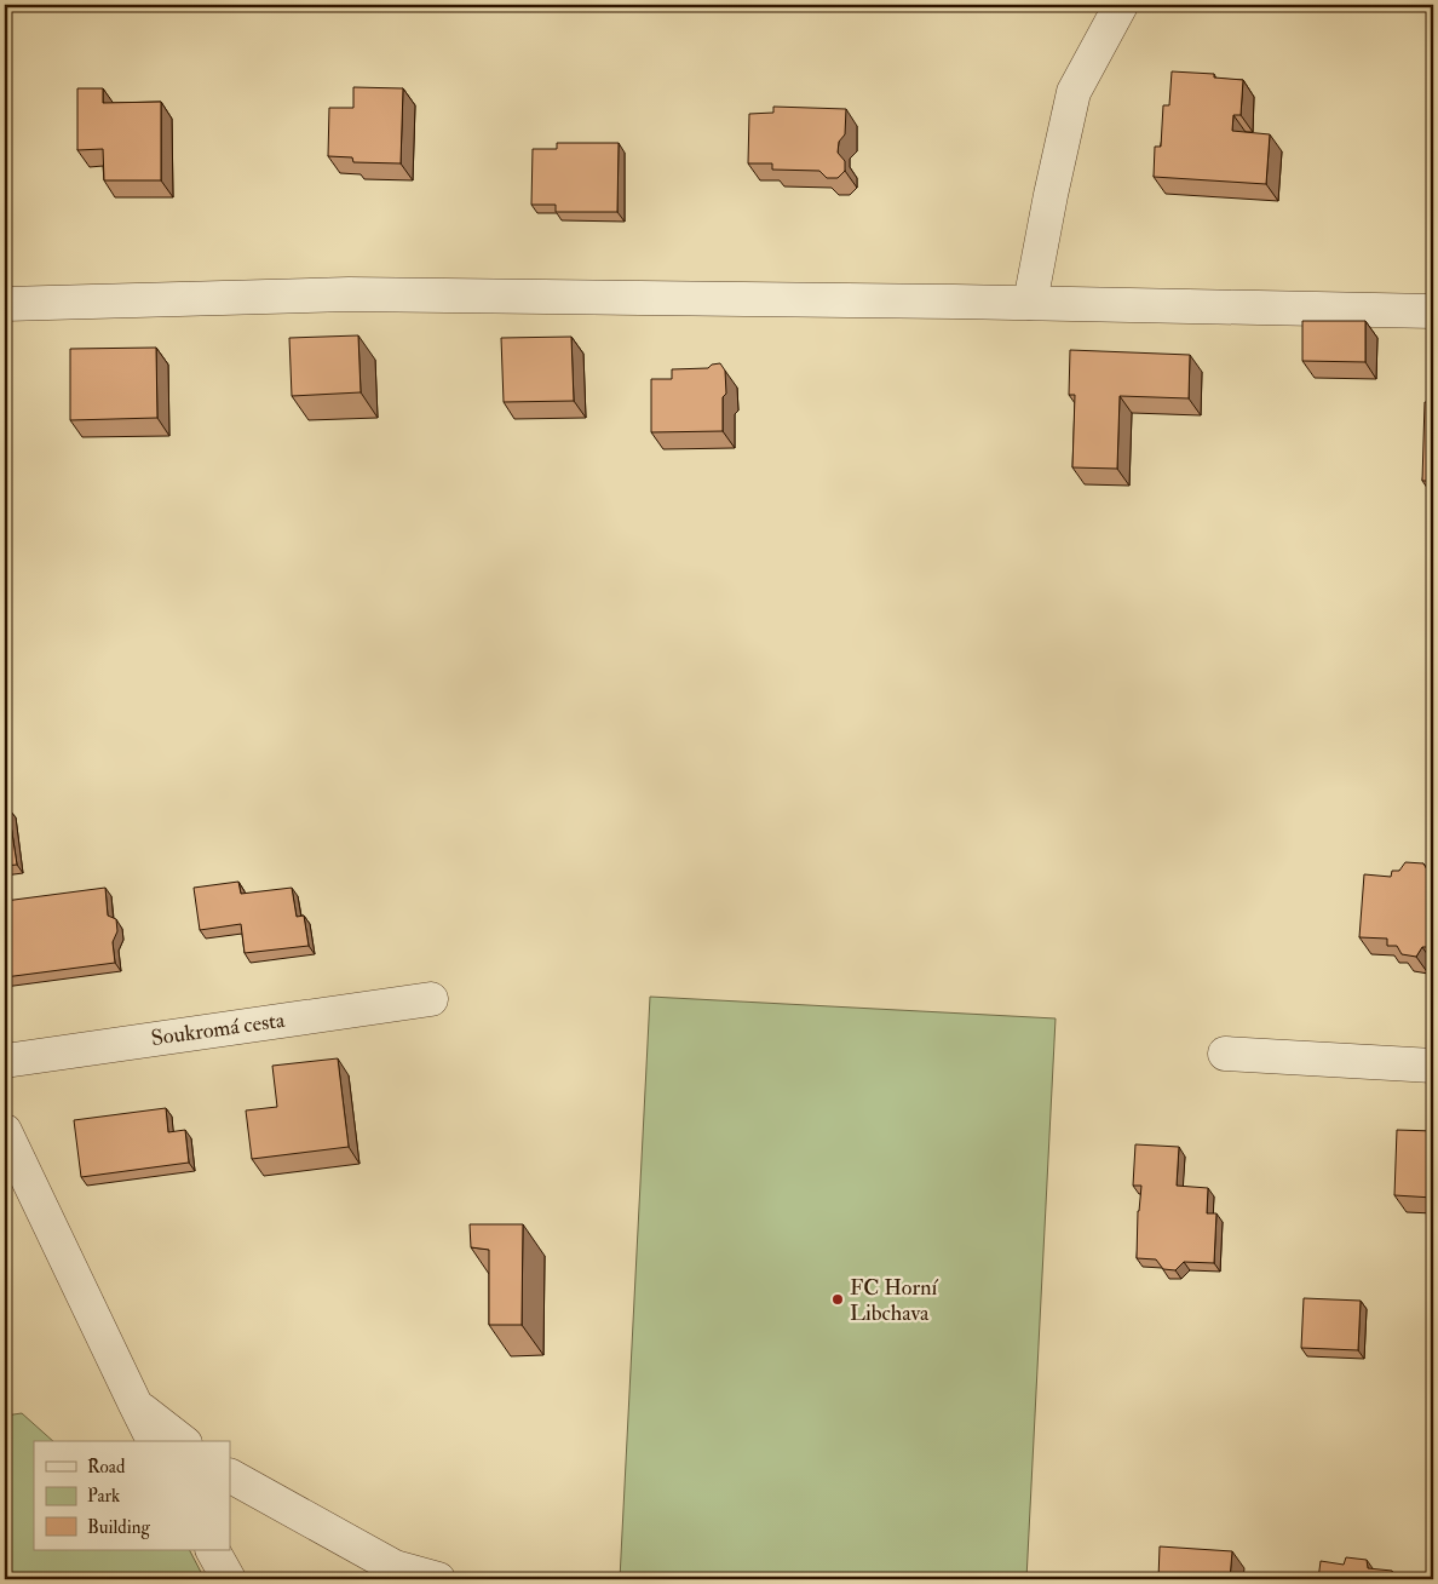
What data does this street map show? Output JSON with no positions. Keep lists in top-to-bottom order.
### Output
{
  "streets": {
    "street": ["Soukromá cesta"]
  },
  "places": ["FC Horní Libchava"],
  "legend": ["Road", "Park", "Building"]
}
